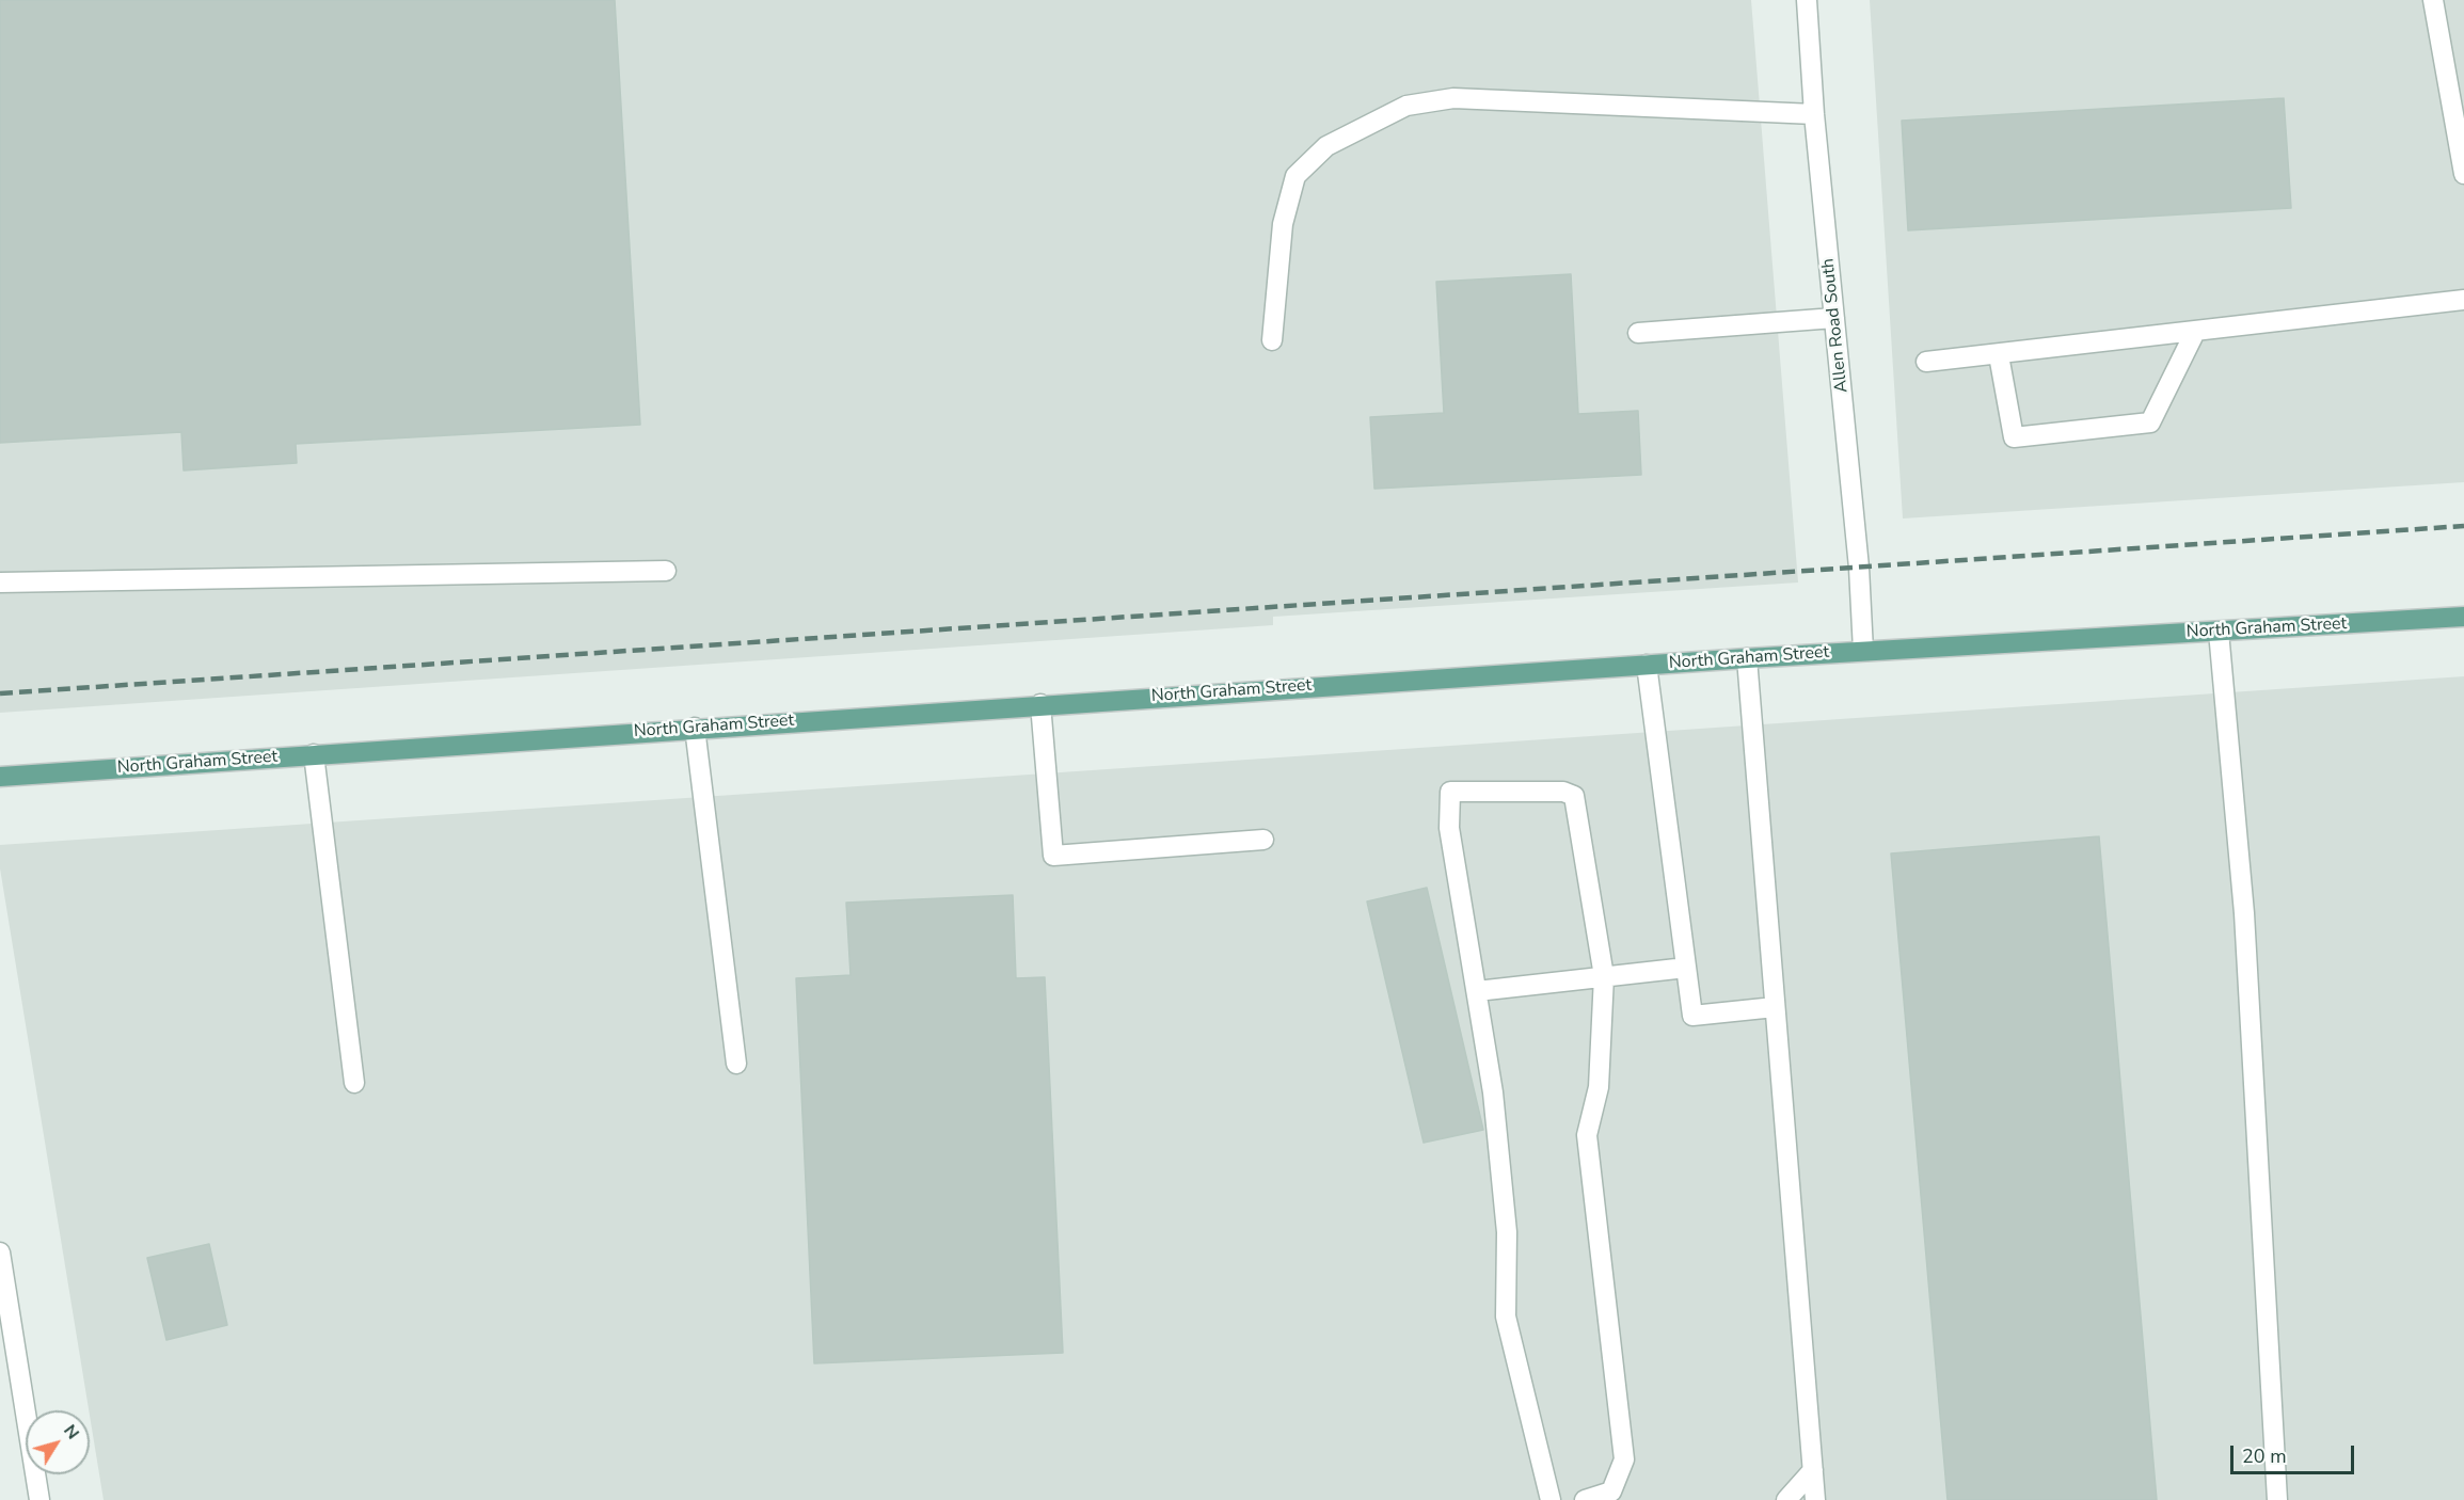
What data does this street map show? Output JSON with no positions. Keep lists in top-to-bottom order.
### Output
{
  "streets": {
    "main road": ["North Graham Street"],
    "street": ["Allen Road South"]
  },
  "crossings": [
    ["Allen Road South", "North Graham Street"]
  ],
  "scale_bar": "20 m",
  "north": "top right"
}
